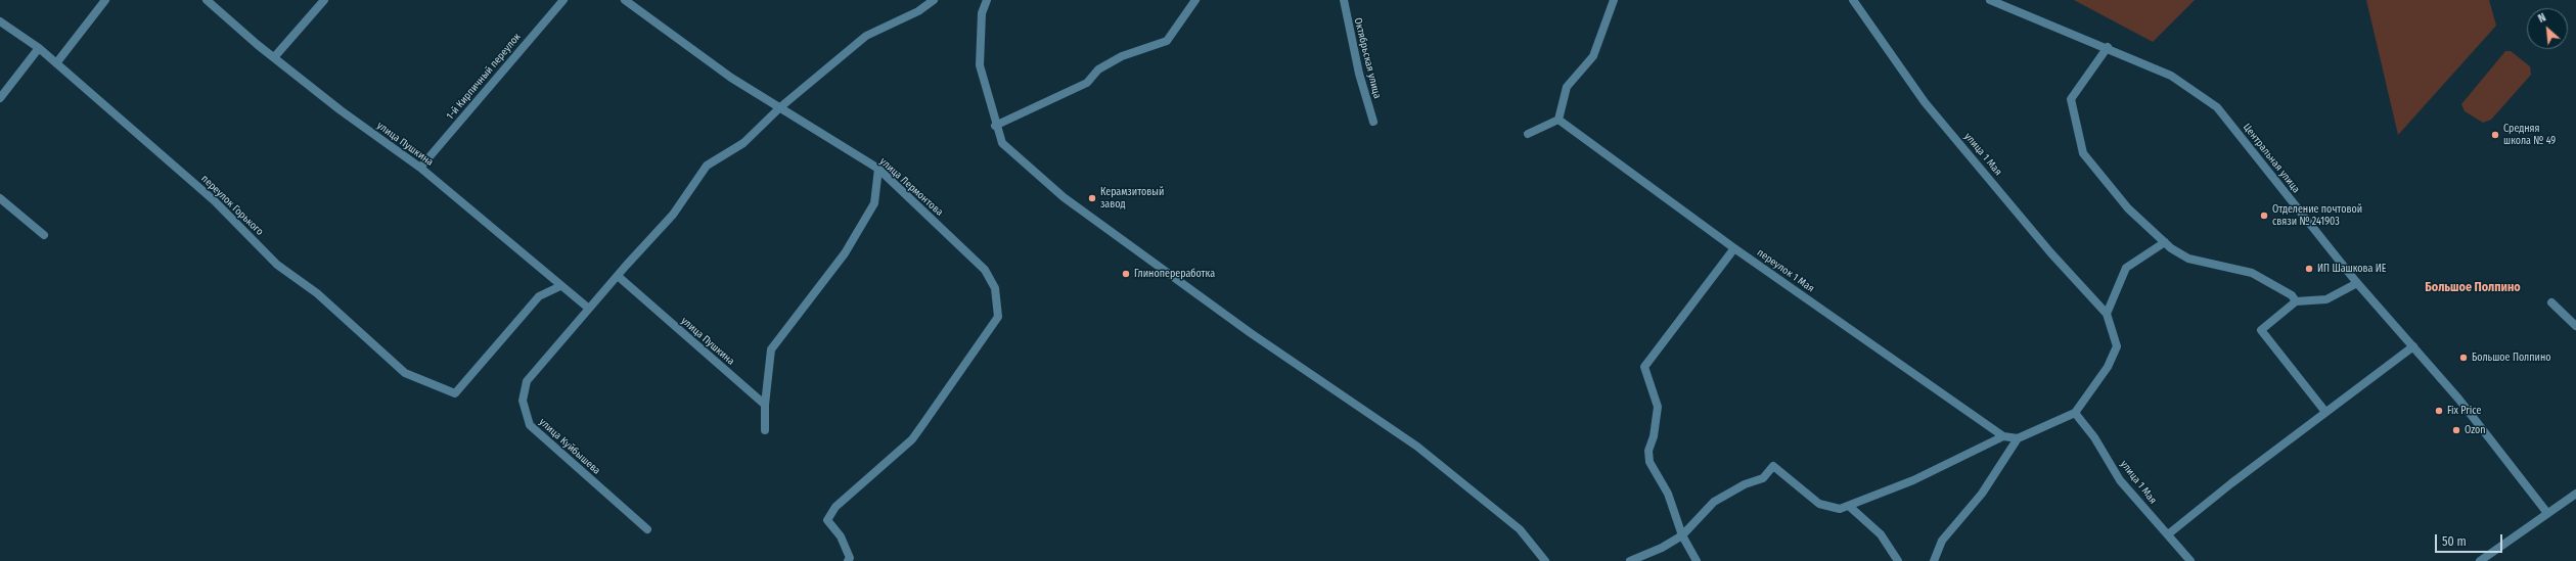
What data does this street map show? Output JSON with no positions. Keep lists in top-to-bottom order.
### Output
{
  "streets": {
    "street": [
      "Октябрьская улица",
      "1-й Кирпичный переулок",
      "улица Пушкина",
      "улица 1 Мая",
      "Центральная улица",
      "улица Лермонтова",
      "переулок Горького",
      "переулок 1 Мая",
      "улица Куйбышева"
    ]
  },
  "crossings": [
    ["1-й Кирпичный переулок", "улица Пушкина"],
    ["улица Пушкина", "переулок Горького"],
    ["улица Пушкина", "улица Куйбышева"],
    ["улица Лермонтова", "улица Куйбышева"]
  ],
  "districts": ["Большое Полпино"],
  "places": [
    "Средняя школа № 49",
    "Керамзитовый завод",
    "Отделение почтовой связи № 241903",
    "ИП Шашкова ИЕ",
    "Глинопереработка",
    "Большое Полпино",
    "Fix Price",
    "Ozon"
  ],
  "scale_bar": "50 m",
  "north": "top left"
}
